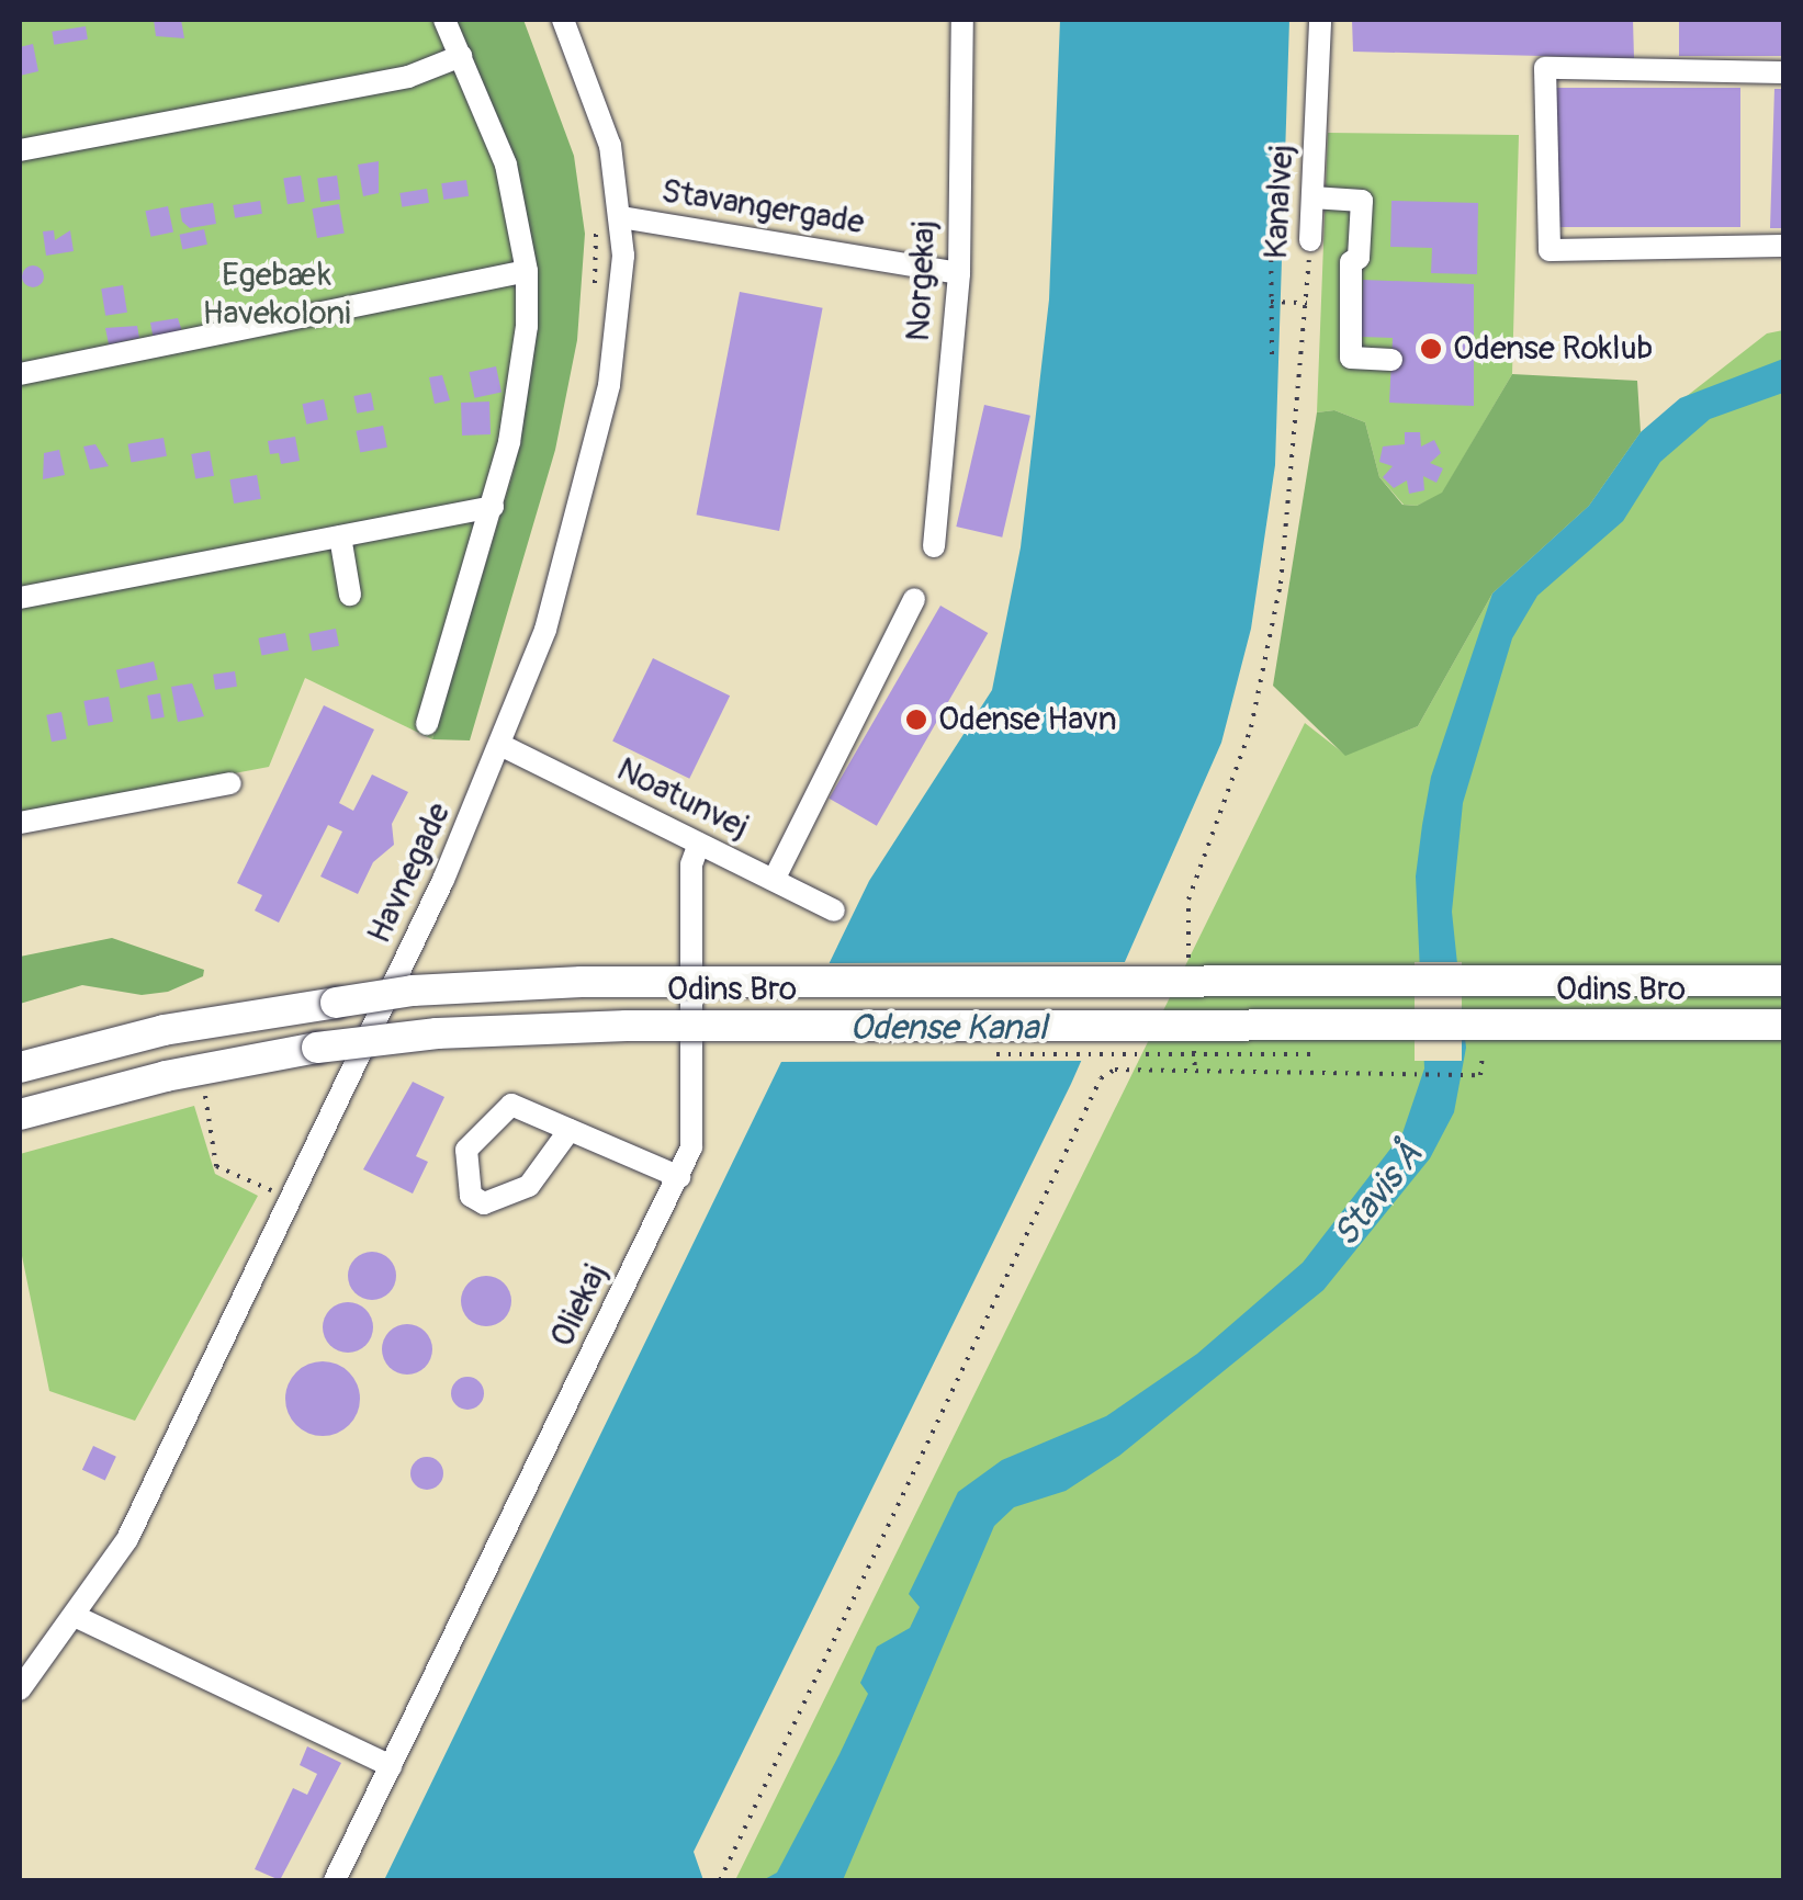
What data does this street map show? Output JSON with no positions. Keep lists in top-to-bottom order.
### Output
{
  "streets": {
    "main road": ["Odins Bro"],
    "street": [
      "Kanalvej",
      "Stavangergade",
      "Norgekaj",
      "Noatunvej",
      "Havnegade",
      "Oliekaj"
    ]
  },
  "crossings": [
    ["Stavangergade", "Norgekaj"],
    ["Stavangergade", "Havnegade"],
    ["Noatunvej", "Havnegade"],
    ["Noatunvej", "Oliekaj"]
  ],
  "water": ["Odense Kanal", "Stavis Å"],
  "parks": ["Egebæk Havekoloni"],
  "places": ["Odense Roklub", "Odense Havn"]
}
